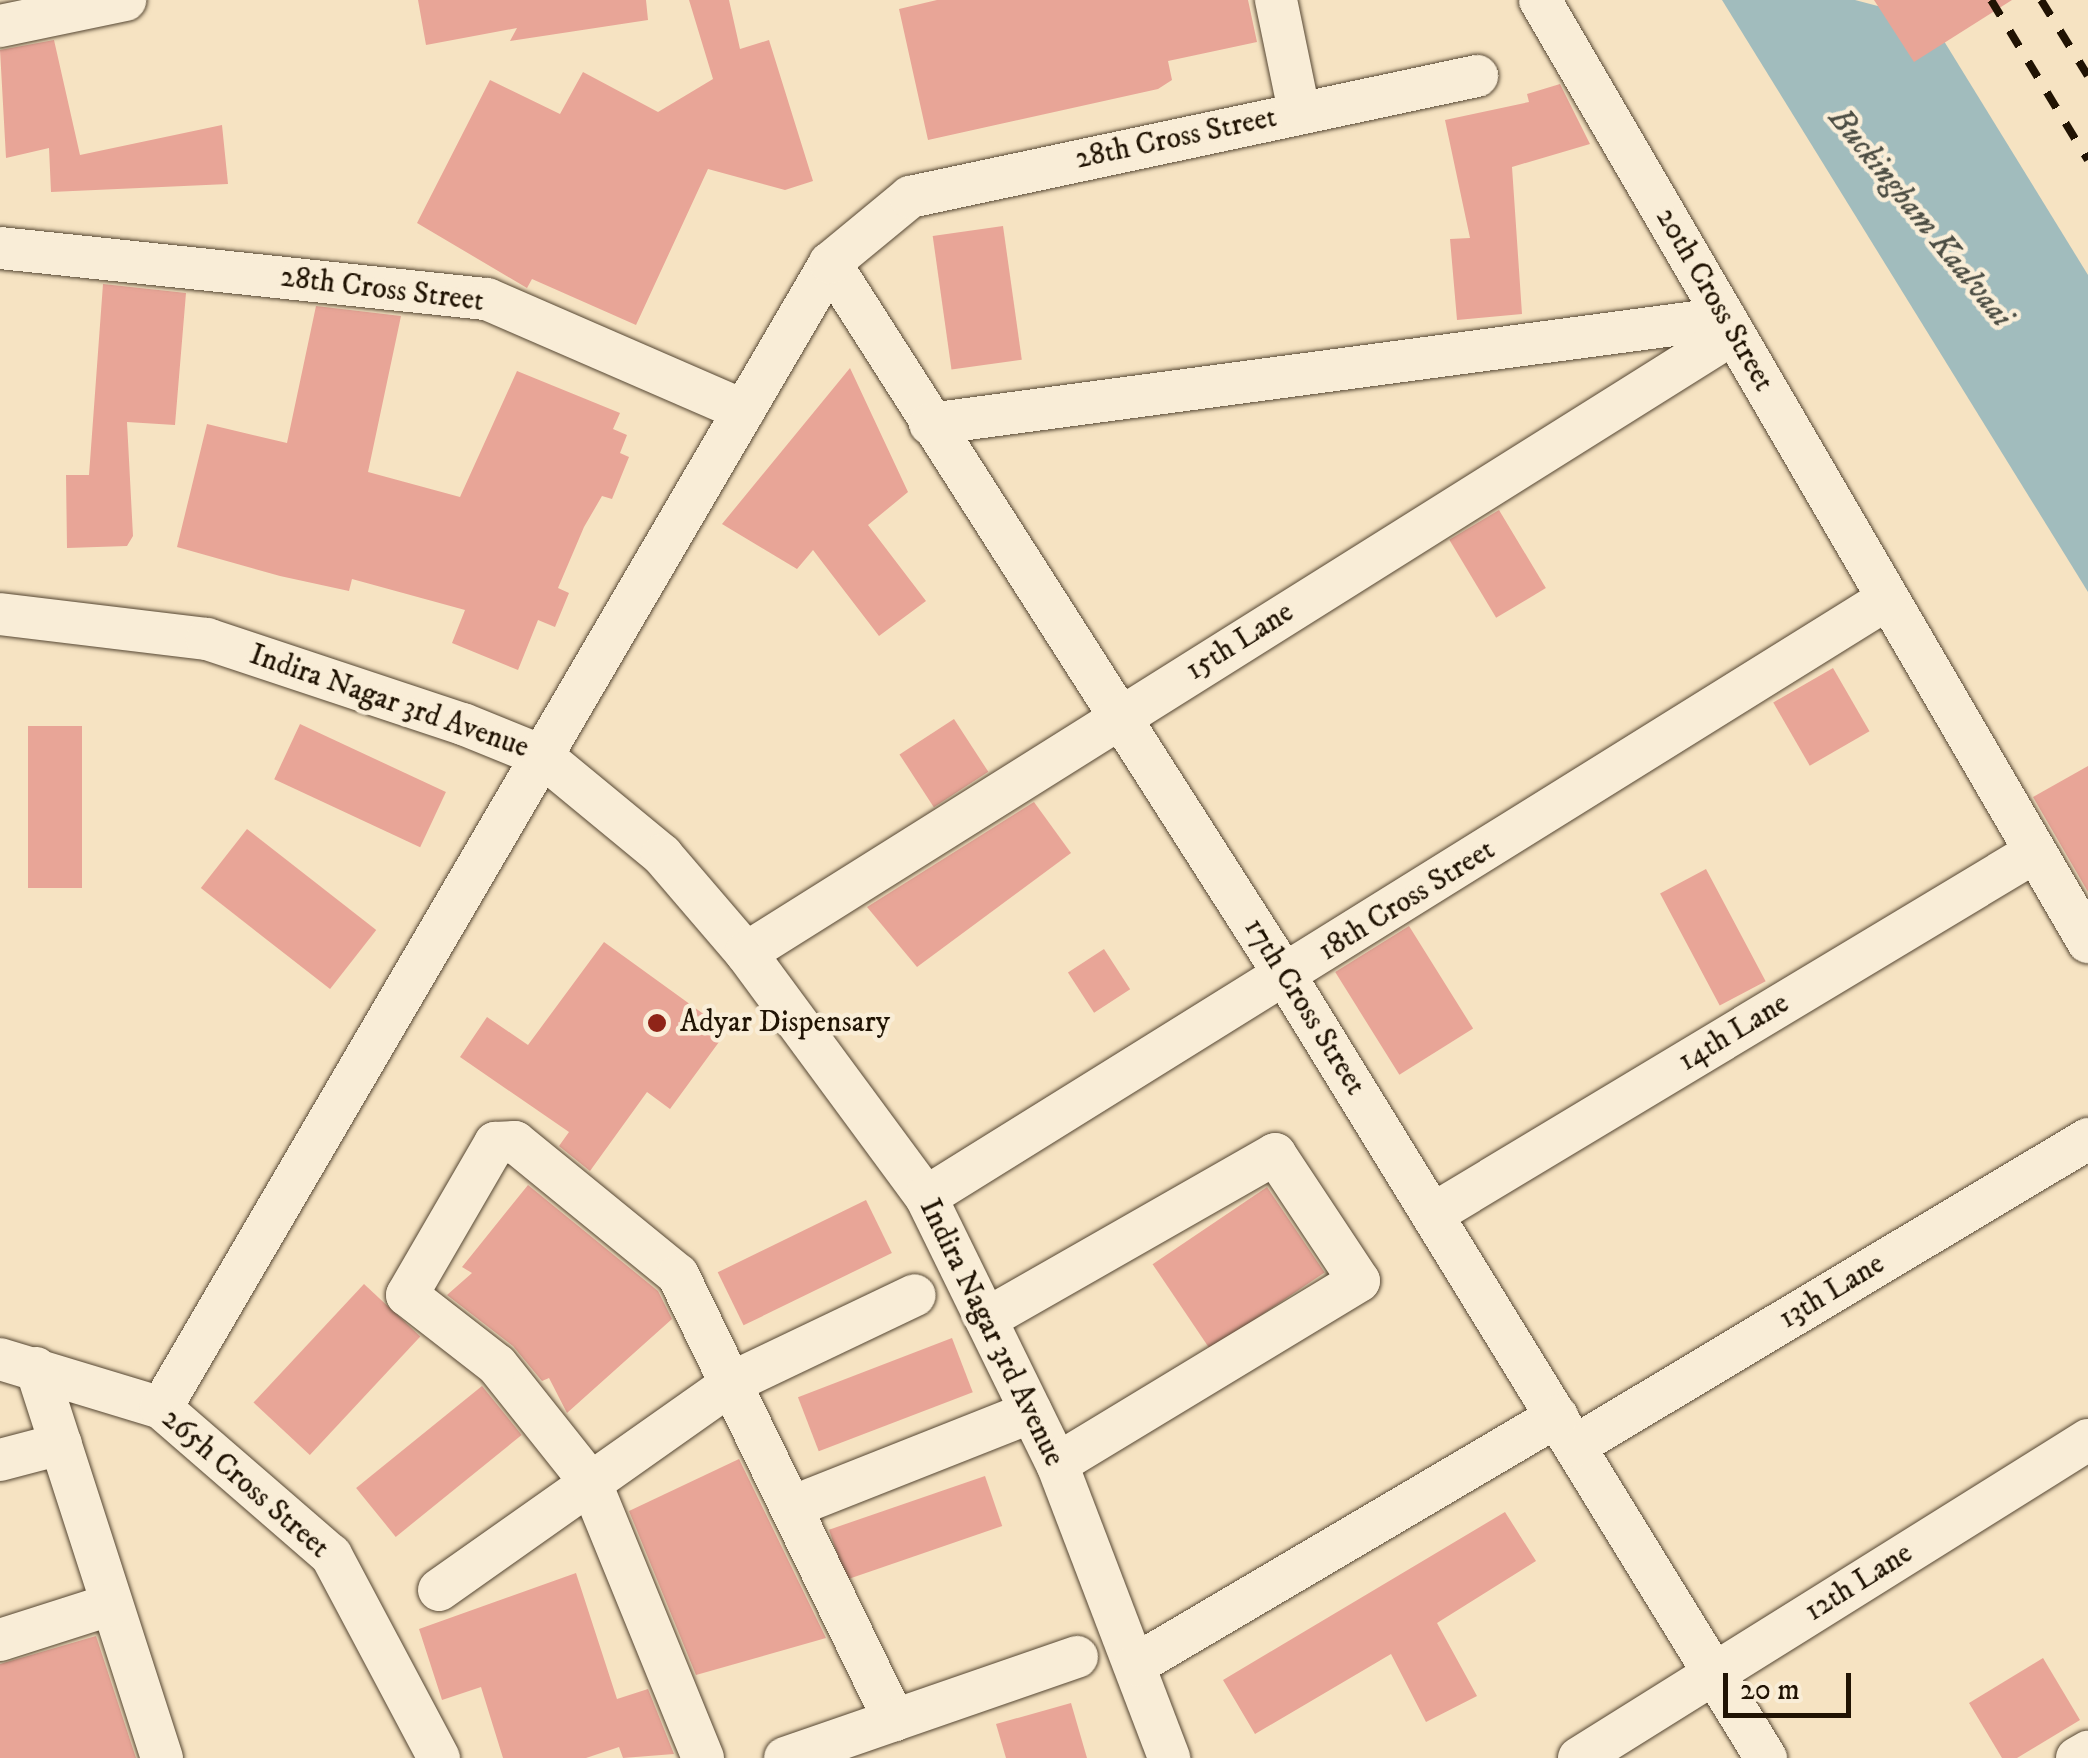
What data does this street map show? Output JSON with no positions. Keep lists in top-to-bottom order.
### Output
{
  "streets": {
    "street": [
      "28th Cross Street",
      "20th Cross Street",
      "15th Lane",
      "Indira Nagar 3rd Avenue",
      "18th Cross Street",
      "17th Cross Street",
      "14th Lane",
      "13th Lane",
      "265h Cross Street",
      "12th Lane"
    ]
  },
  "crossings": [
    ["28th Cross Street", "Indira Nagar 3rd Avenue"],
    ["28th Cross Street", "17th Cross Street"],
    ["28th Cross Street", "265h Cross Street"],
    ["20th Cross Street", "15th Lane"],
    ["20th Cross Street", "18th Cross Street"],
    ["20th Cross Street", "14th Lane"],
    ["15th Lane", "Indira Nagar 3rd Avenue"],
    ["15th Lane", "17th Cross Street"],
    ["Indira Nagar 3rd Avenue", "18th Cross Street"],
    ["Indira Nagar 3rd Avenue", "13th Lane"],
    ["18th Cross Street", "17th Cross Street"],
    ["17th Cross Street", "14th Lane"],
    ["17th Cross Street", "13th Lane"],
    ["17th Cross Street", "12th Lane"]
  ],
  "water": ["Buckingham Kaalvaai"],
  "places": ["Adyar Dispensary"],
  "scale_bar": "20 m"
}
